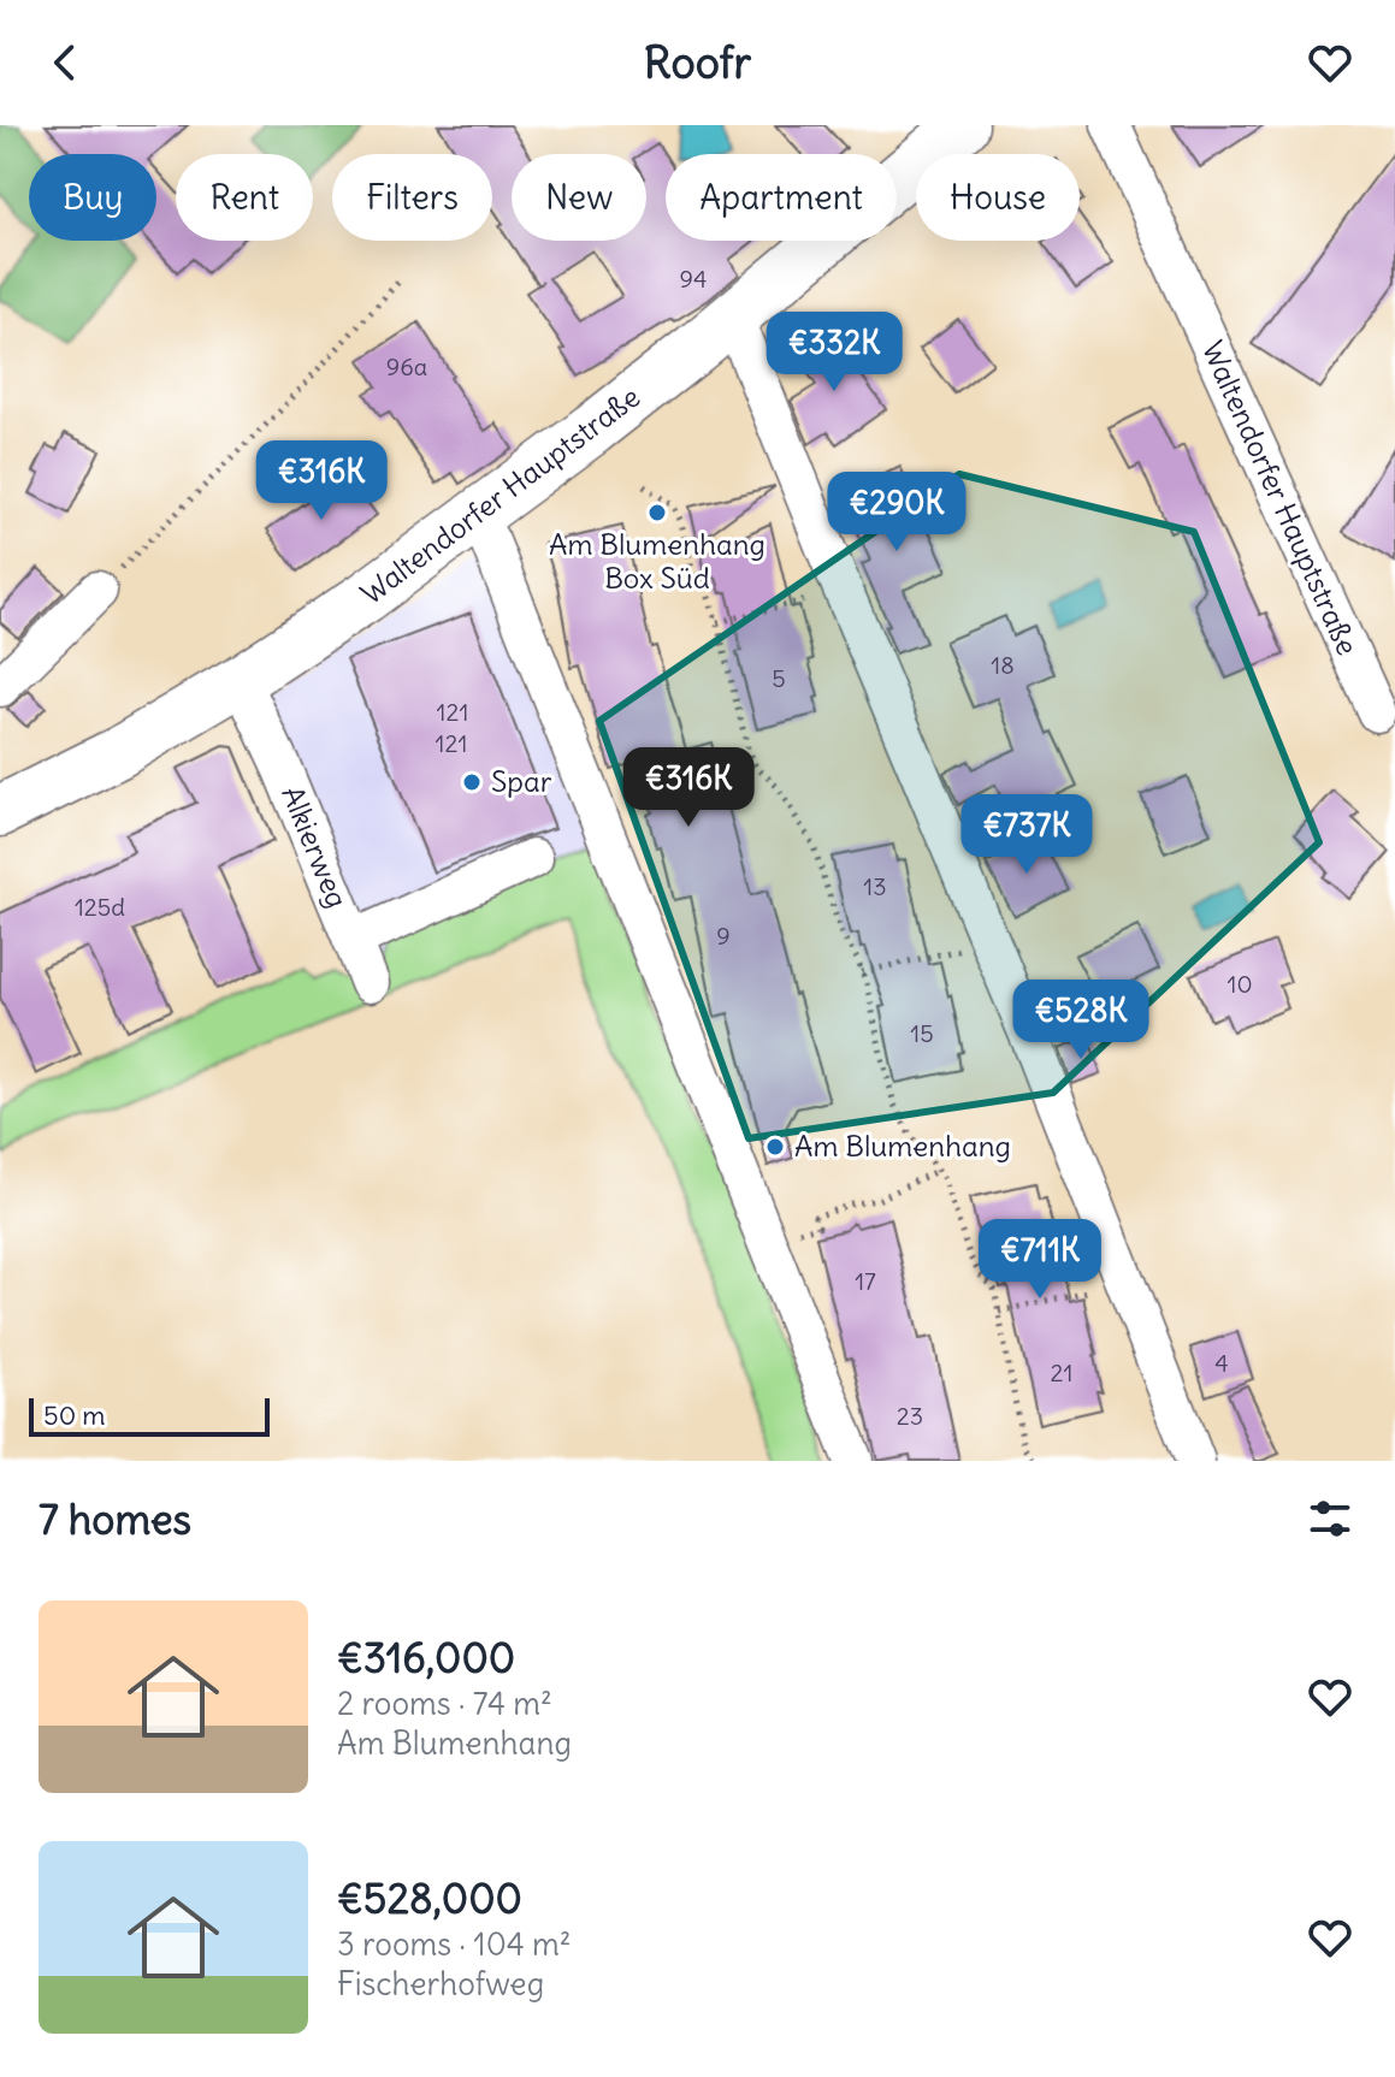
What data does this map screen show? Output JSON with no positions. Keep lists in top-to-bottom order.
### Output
{
  "streets": {
    "main road": ["Waltendorfer Hauptstraße"],
    "street": ["Alkierweg"]
  },
  "crossings": [
    ["Waltendorfer Hauptstraße", "Alkierweg"]
  ],
  "places": ["Am Blumenhang Box Süd", "Spar", "Am Blumenhang"],
  "house_numbers": [
    "94",
    "96a",
    "18",
    "5",
    "121",
    "121",
    "13",
    "125d",
    "9",
    "10",
    "15",
    "17",
    "4",
    "21",
    "23"
  ],
  "scale_bar": "50 m",
  "page": {
    "header": "Roofr",
    "chip": [
      "Buy",
      "Rent",
      "Filters",
      "New",
      "Apartment",
      "House"
    ],
    "price": [
      "€332K",
      "€316K",
      "€290K",
      "€316K",
      "€737K",
      "€528K",
      "€711K"
    ],
    "scale": "50 m",
    "heading": "7 homes",
    "list": [
      {
        "name": "€316,000",
        "note": "2 rooms · 74 m² · Am Blumenhang"
      },
      {
        "name": "€528,000",
        "note": "3 rooms · 104 m² · Fischerhofweg"
      }
    ]
  }
}
